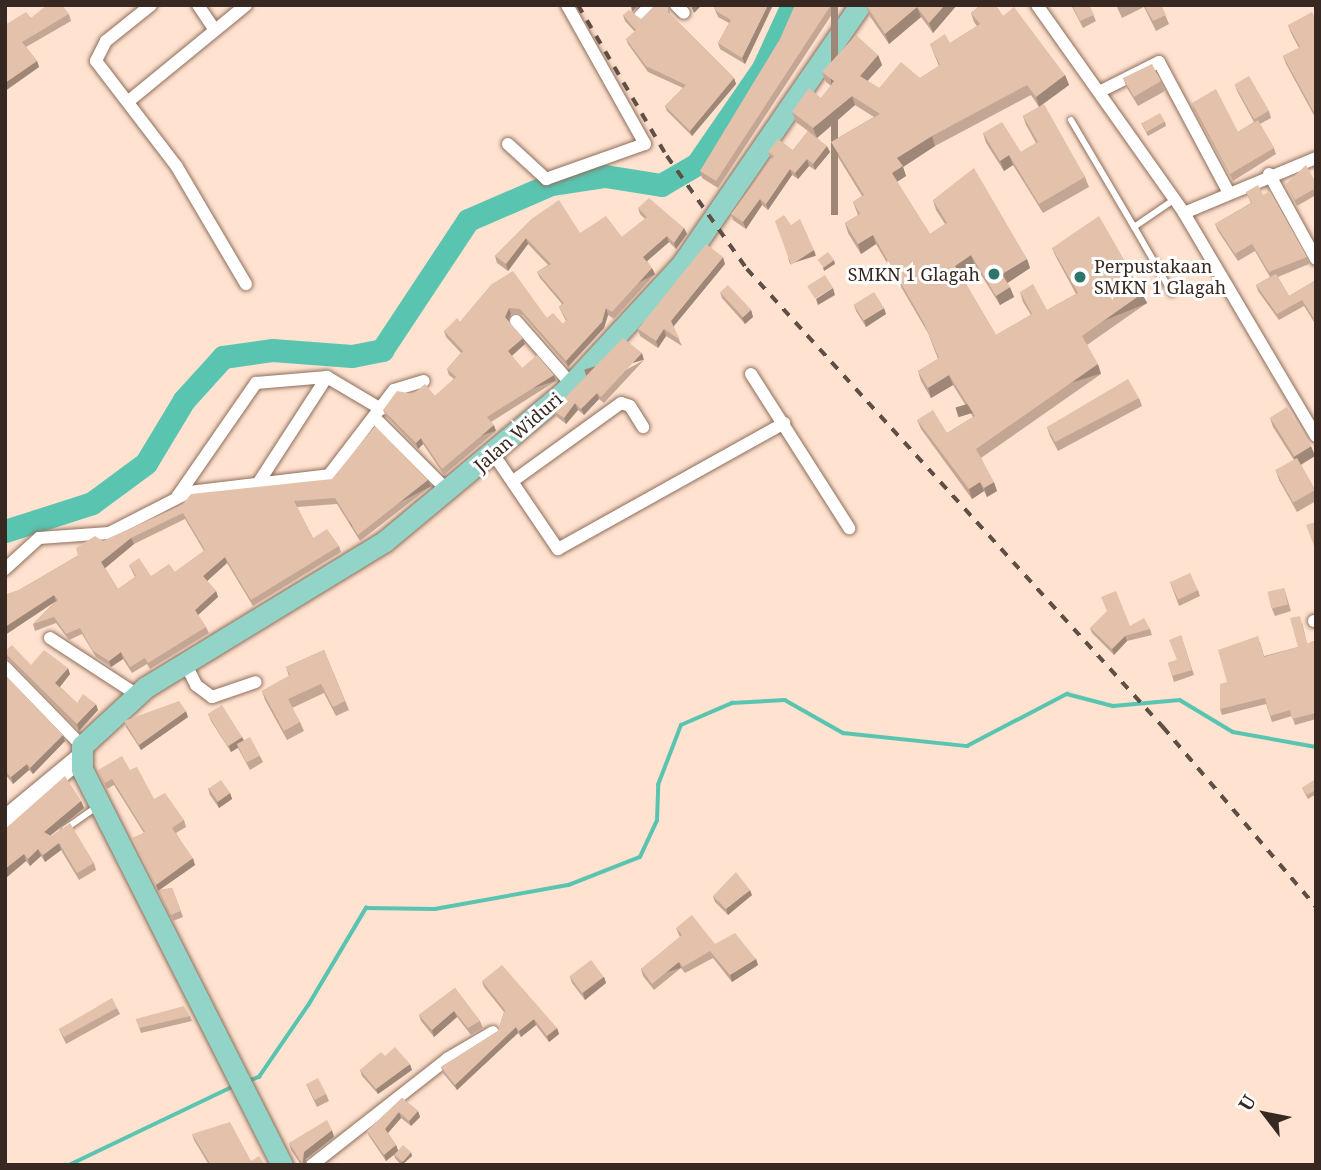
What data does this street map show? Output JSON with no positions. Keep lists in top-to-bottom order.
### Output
{
  "streets": {
    "main road": ["Jalan Widuri"]
  },
  "places": ["SMKN 1 Glagah", "Perpustakaan SMKN 1 Glagah"],
  "north": "top left"
}
